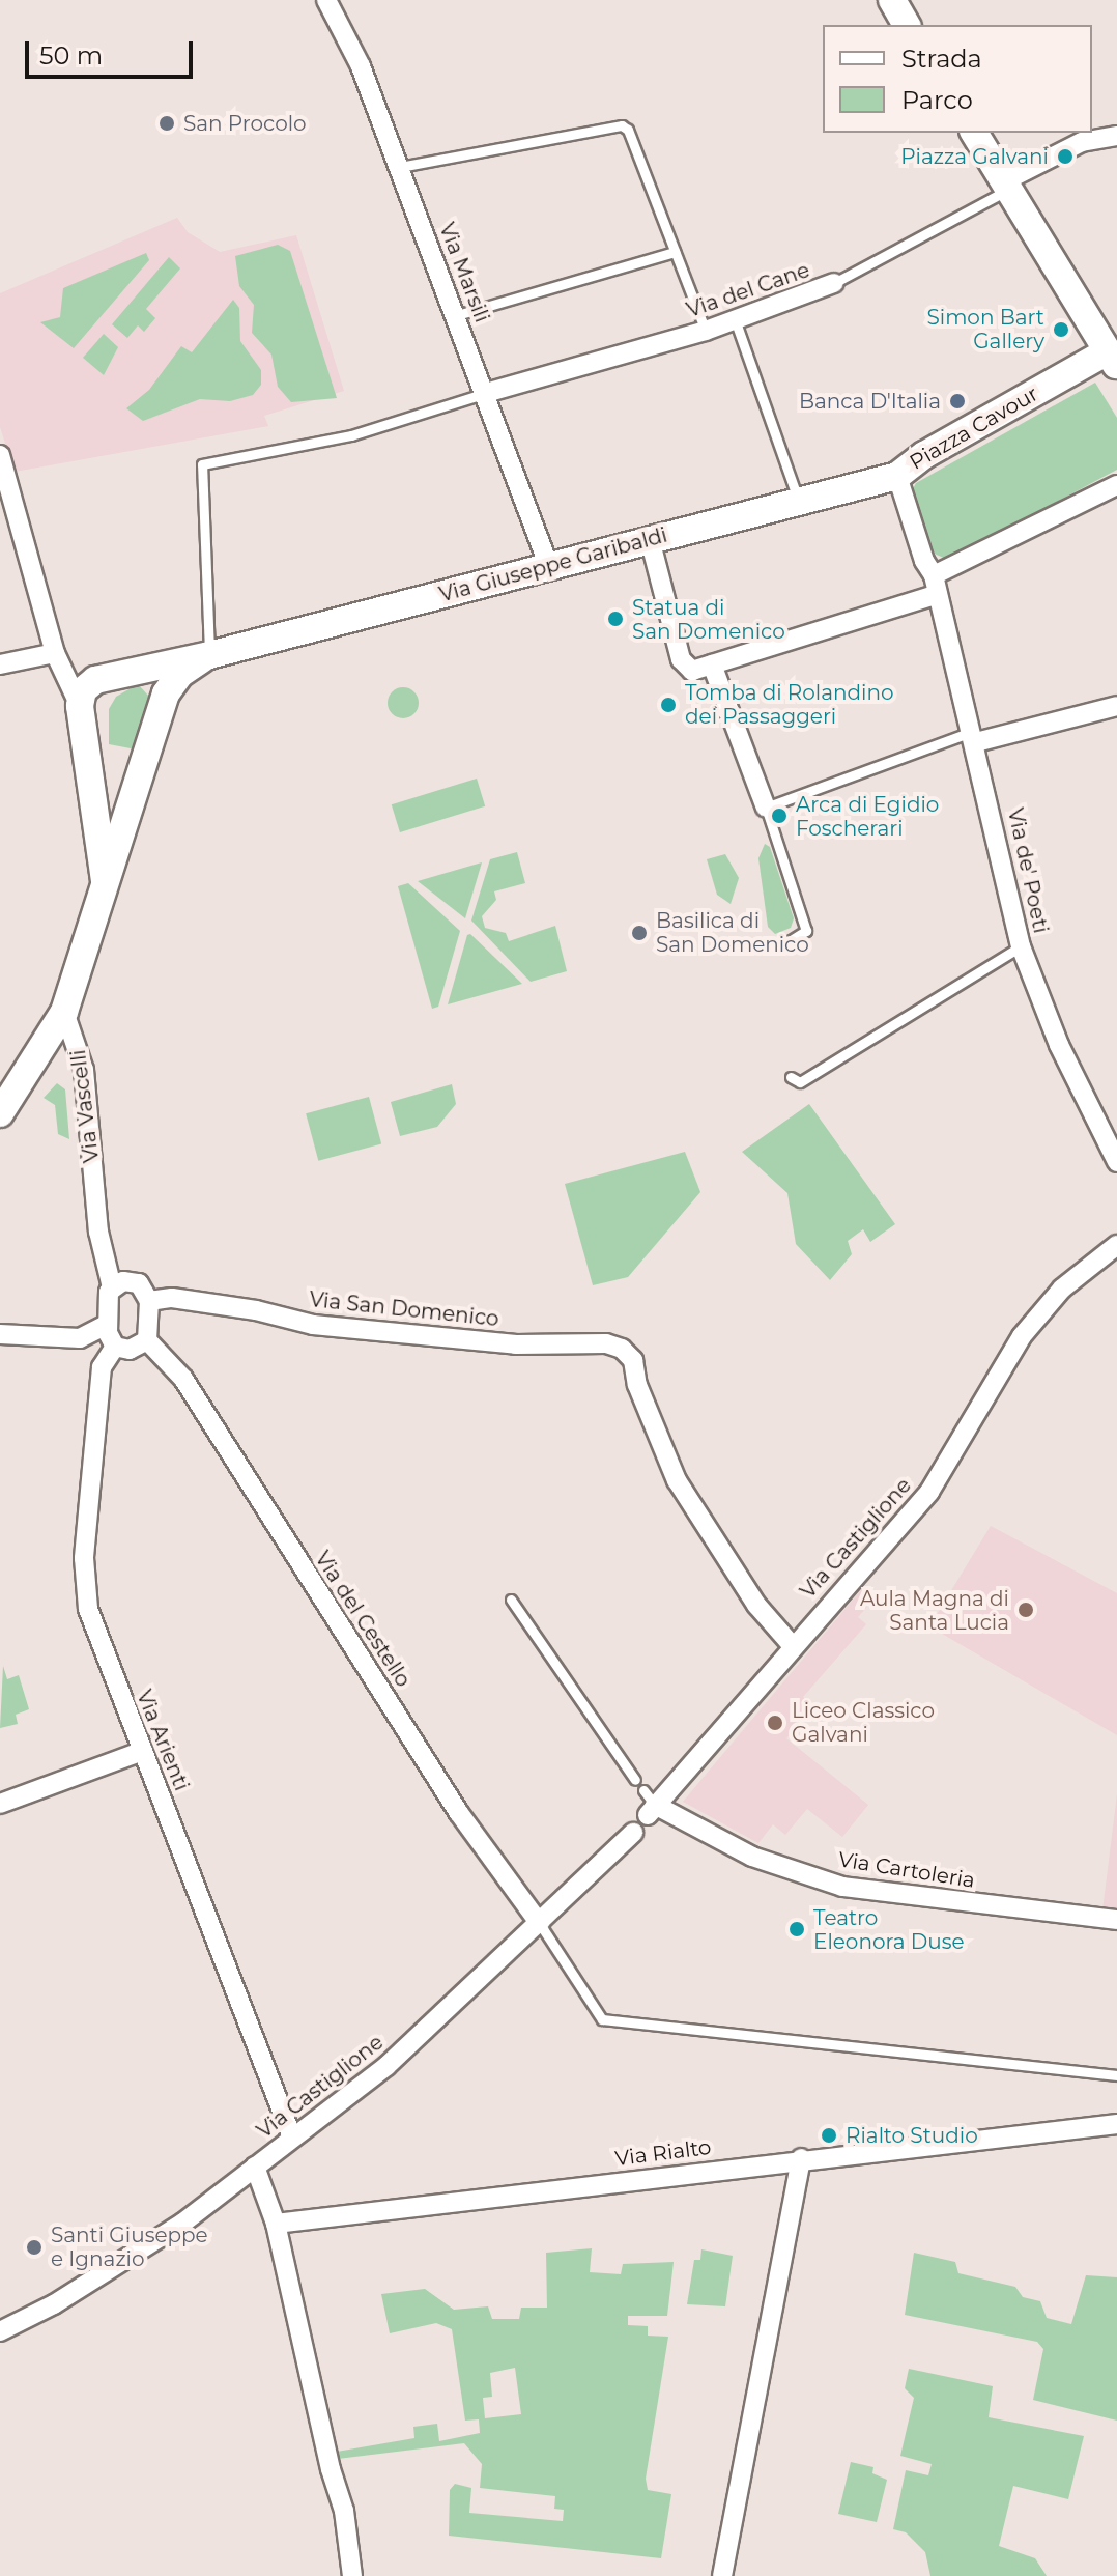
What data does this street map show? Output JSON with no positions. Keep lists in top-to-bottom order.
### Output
{
  "streets": {
    "street": [
      "Via Marsili",
      "Via del Cane",
      "Piazza Cavour",
      "Via Giuseppe Garibaldi",
      "Via de' Poeti",
      "Via Vascelli",
      "Via San Domenico",
      "Via Castiglione",
      "Via del Cestello",
      "Via Arienti",
      "Via Cartoleria",
      "Via Rialto"
    ]
  },
  "crossings": [
    ["Via Marsili", "Via del Cane"],
    ["Via Marsili", "Via Giuseppe Garibaldi"],
    ["Piazza Cavour", "Via Giuseppe Garibaldi"],
    ["Piazza Cavour", "Via de' Poeti"],
    ["Via San Domenico", "Via Castiglione"],
    ["Via Castiglione", "Via del Cestello"],
    ["Via Castiglione", "Via Arienti"],
    ["Via Castiglione", "Via Cartoleria"]
  ],
  "places": [
    "San Procolo",
    "Piazza Galvani",
    "Simon Bart Gallery",
    "Banca D'Italia",
    "Statua di San Domenico",
    "Tomba di Rolandino dei Passaggeri",
    "Arca di Egidio Foscherari",
    "Basilica di San Domenico",
    "Aula Magna di Santa Lucia",
    "Liceo Classico Galvani",
    "Teatro Eleonora Duse",
    "Rialto Studio",
    "Santi Giuseppe e Ignazio"
  ],
  "legend": ["Strada", "Parco"],
  "scale_bar": "50 m"
}
